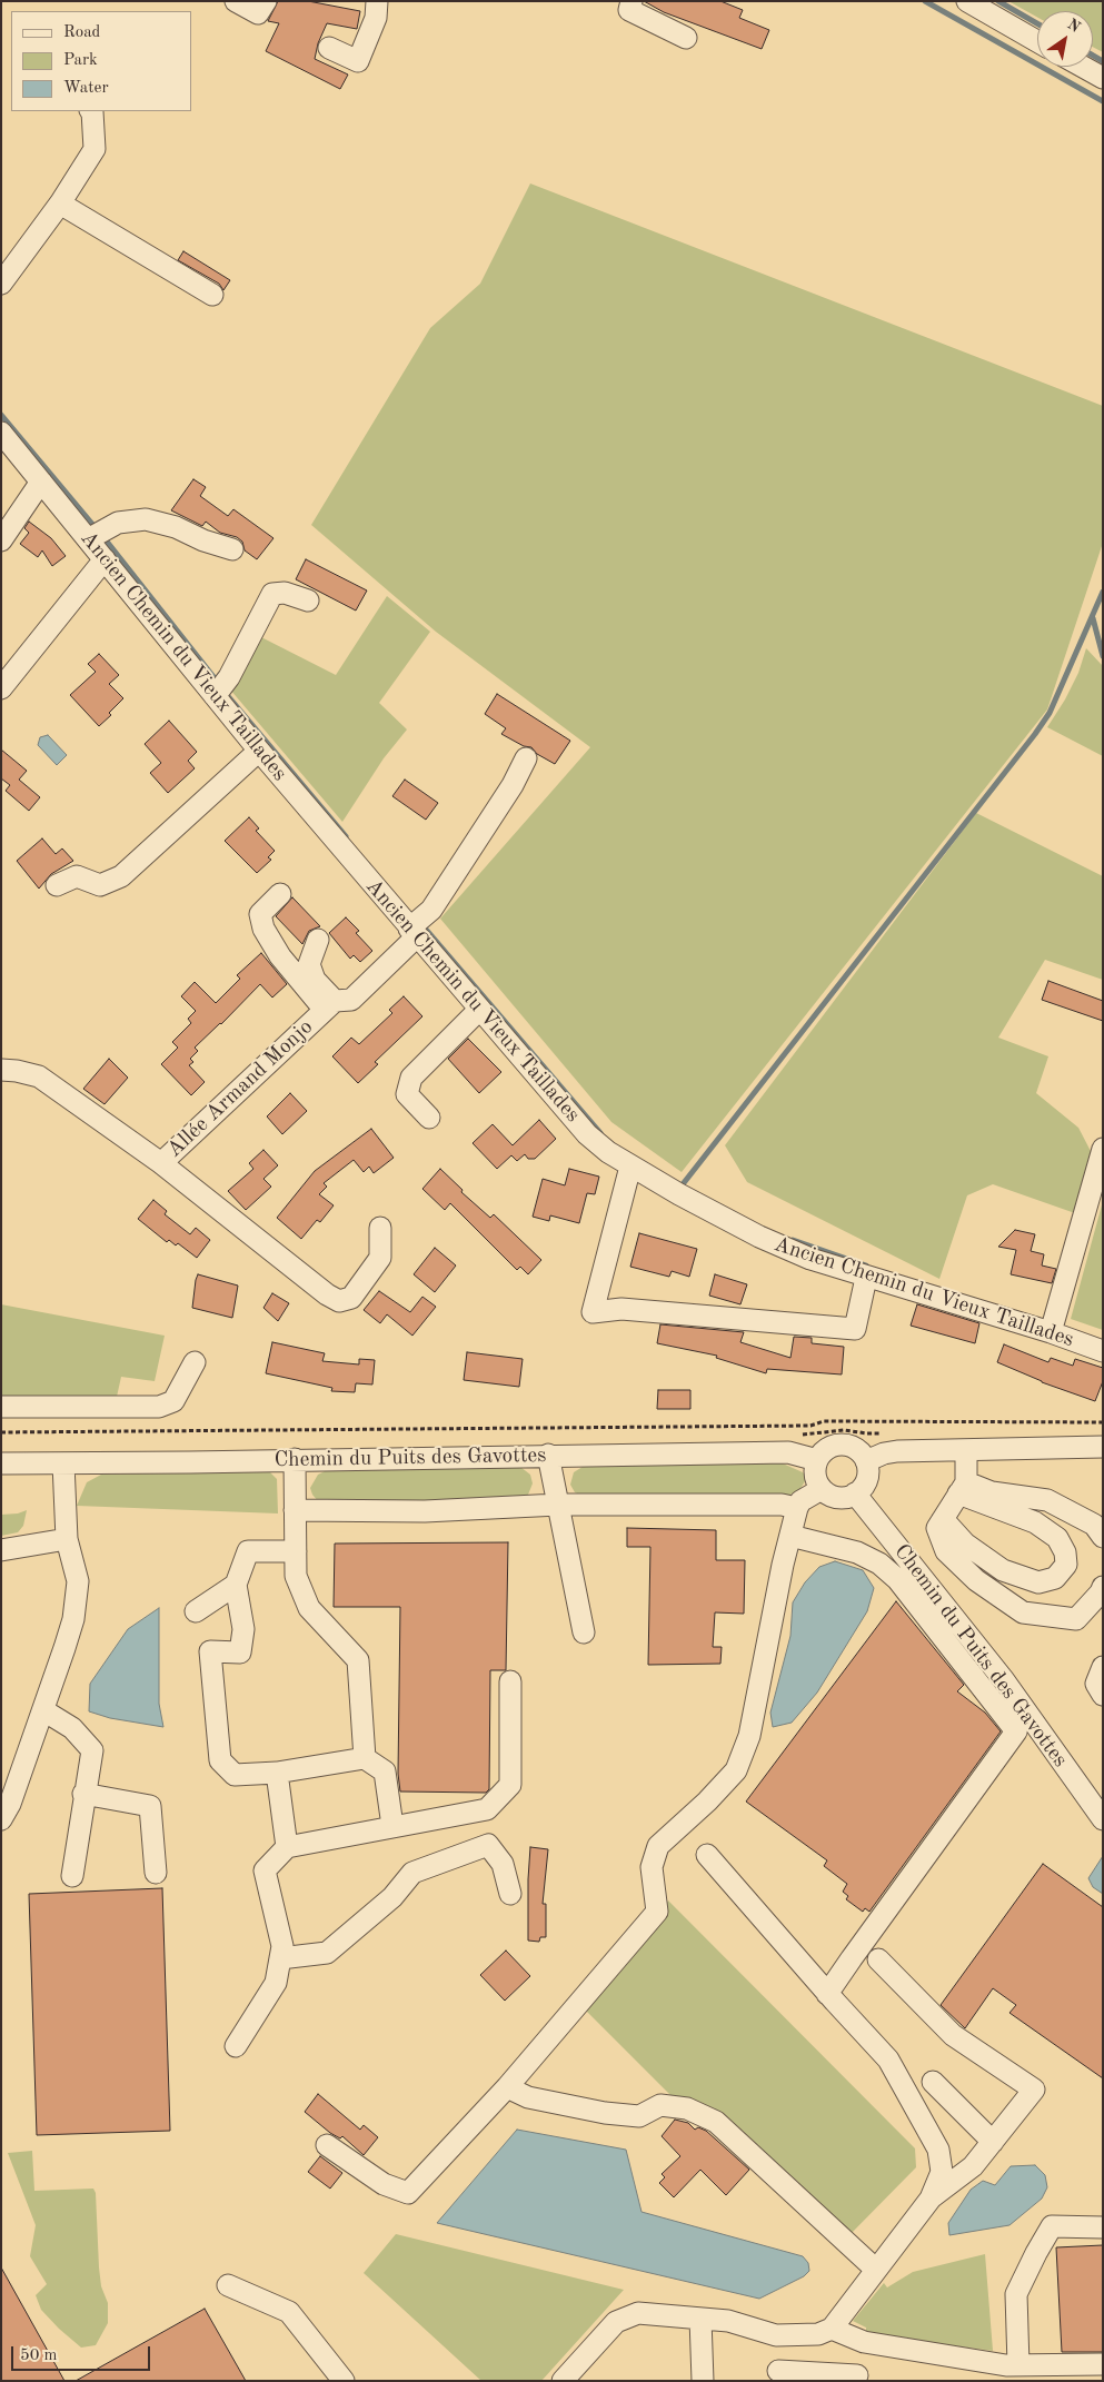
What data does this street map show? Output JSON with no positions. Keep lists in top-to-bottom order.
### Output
{
  "streets": {
    "street": ["Ancien Chemin du Vieux Taillades", "Allée Armand Monjo", "Chemin du Puits des Gavottes"]
  },
  "legend": ["Road", "Park", "Water"],
  "scale_bar": "50 m",
  "north": "top right"
}
